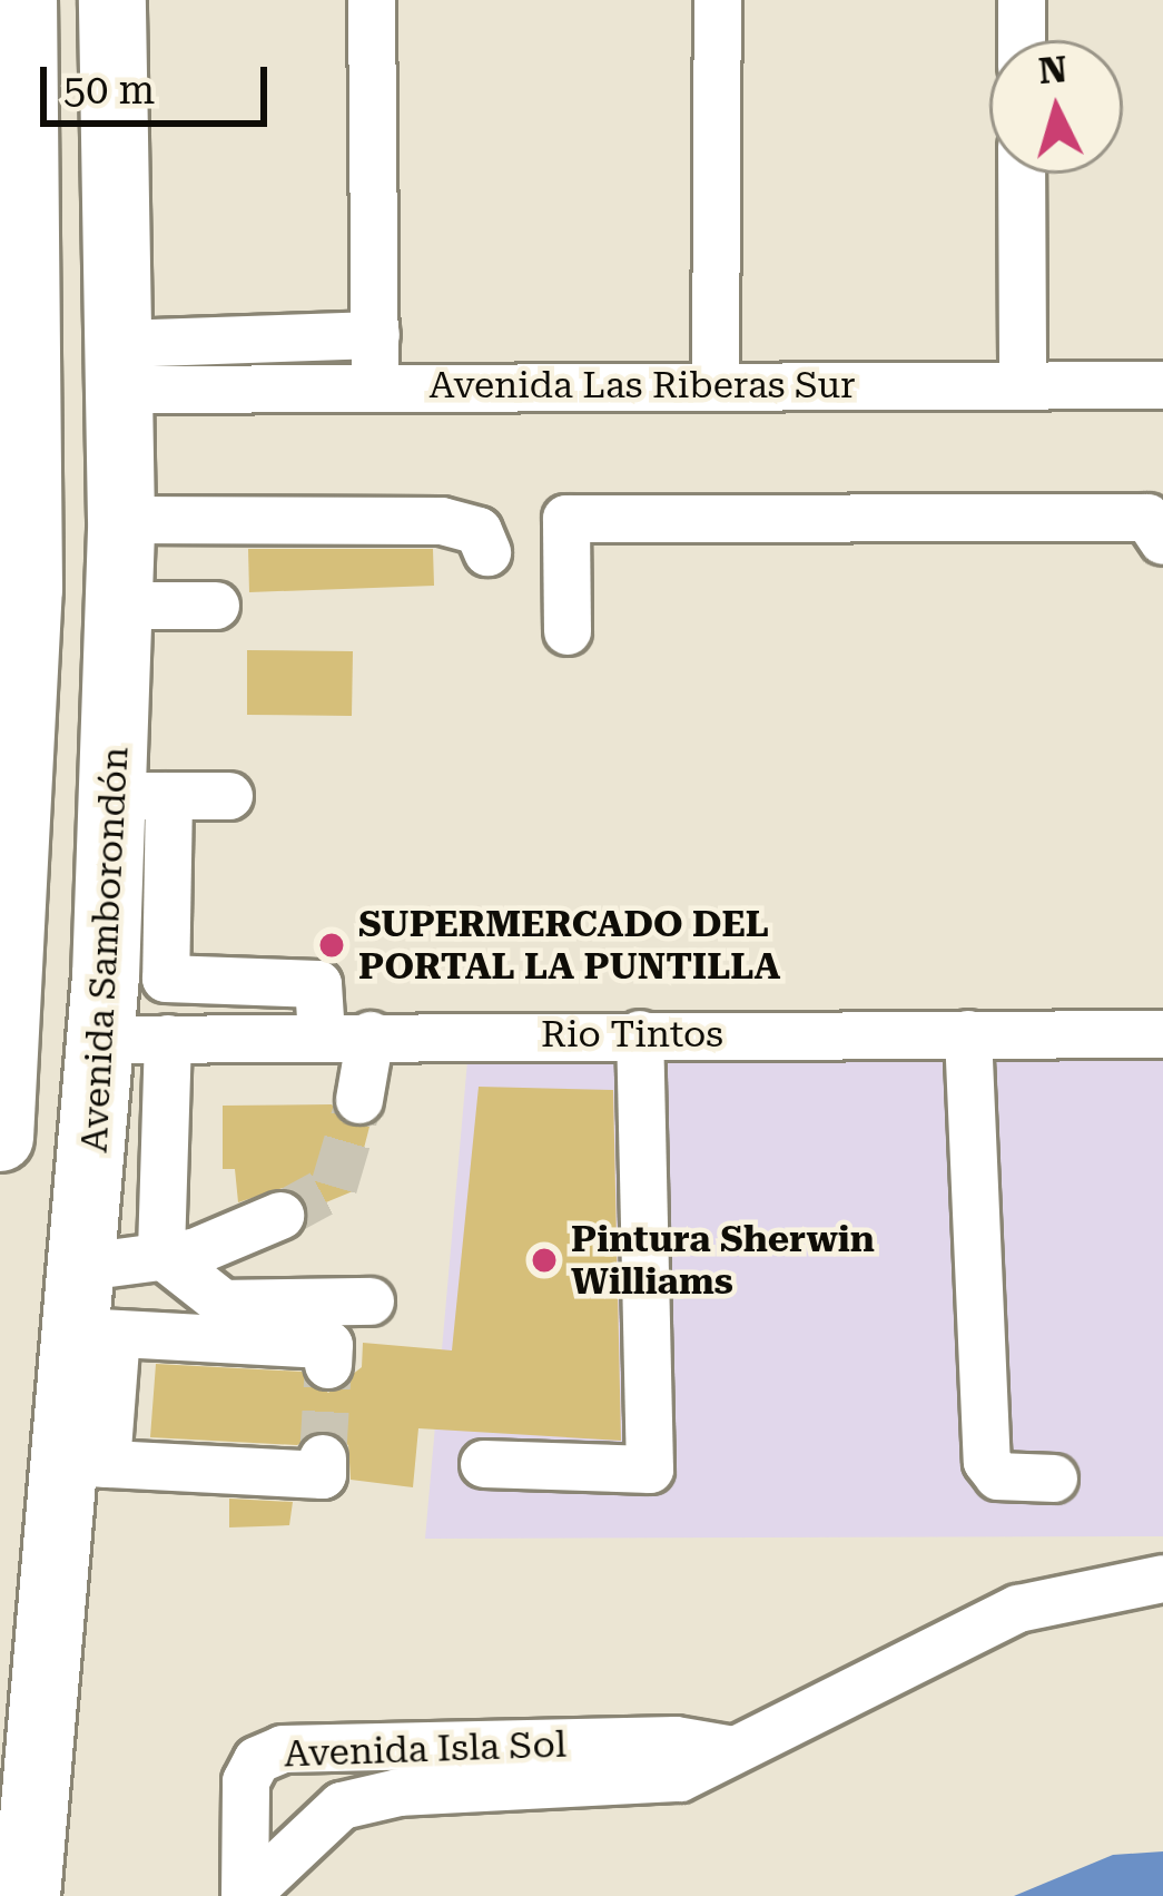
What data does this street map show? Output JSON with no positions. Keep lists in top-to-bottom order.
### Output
{
  "streets": {
    "highway": ["Avenida Samborondón"],
    "street": ["Avenida Las Riberas Sur", "Rio Tintos", "Avenida Isla Sol"]
  },
  "crossings": [
    ["Avenida Las Riberas Sur", "Avenida Samborondón"],
    ["Avenida Samborondón", "Rio Tintos"]
  ],
  "places": ["SUPERMERCADO DEL PORTAL LA PUNTILLA", "Pintura Sherwin Williams"],
  "scale_bar": "50 m",
  "north": "top"
}
